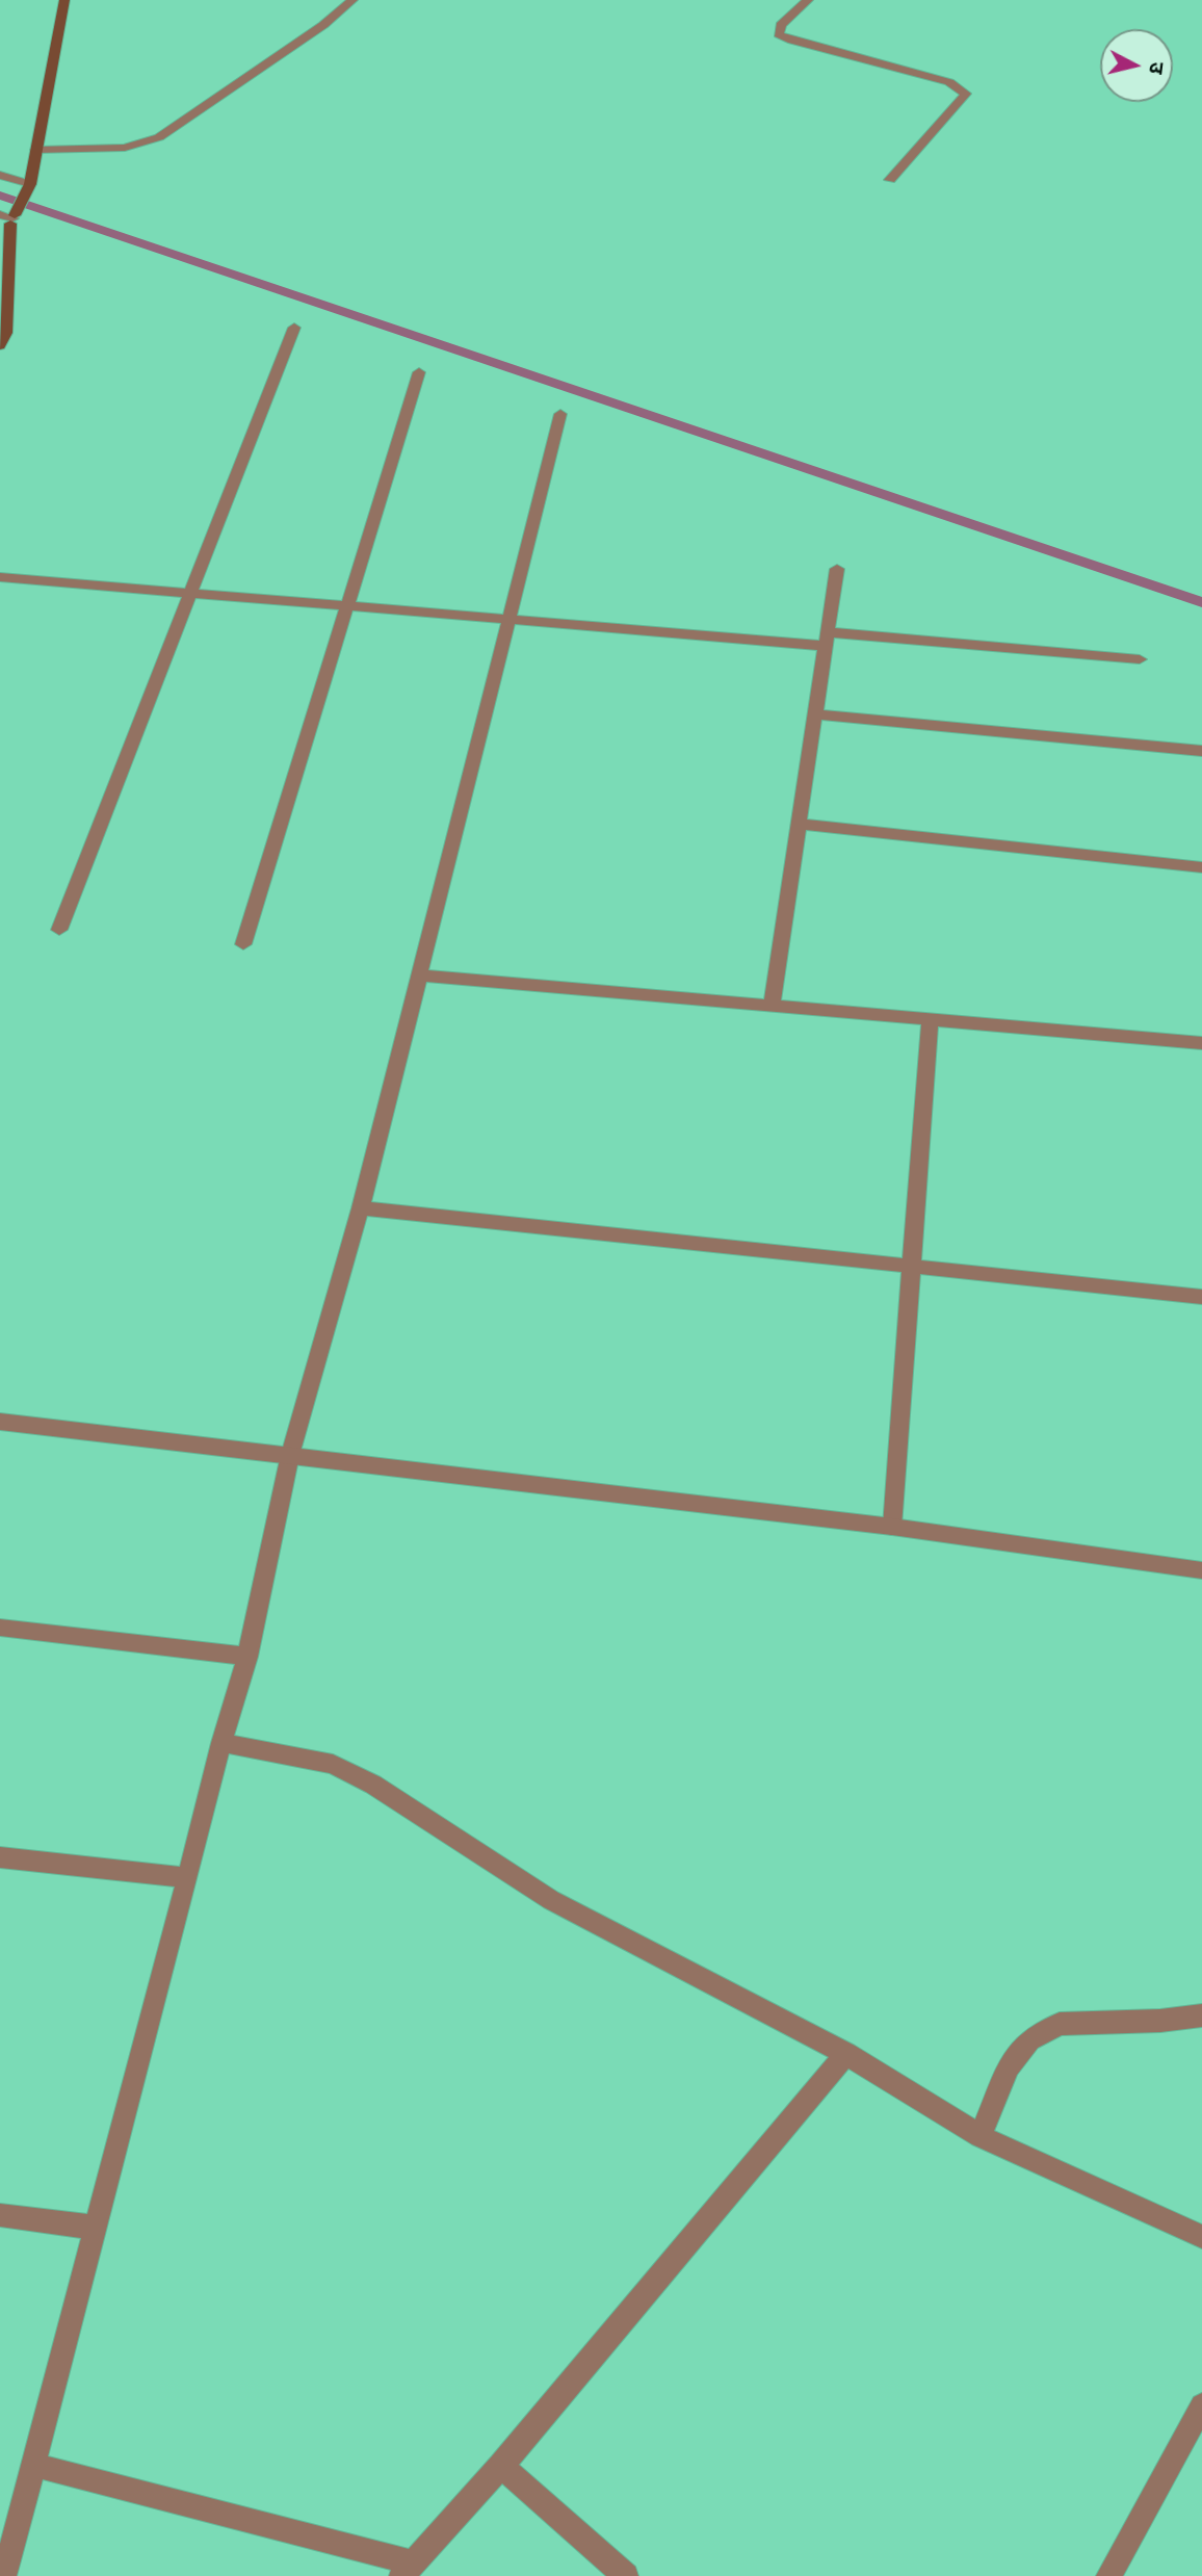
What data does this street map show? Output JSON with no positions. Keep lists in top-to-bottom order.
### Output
{
  "north": "right"
}
